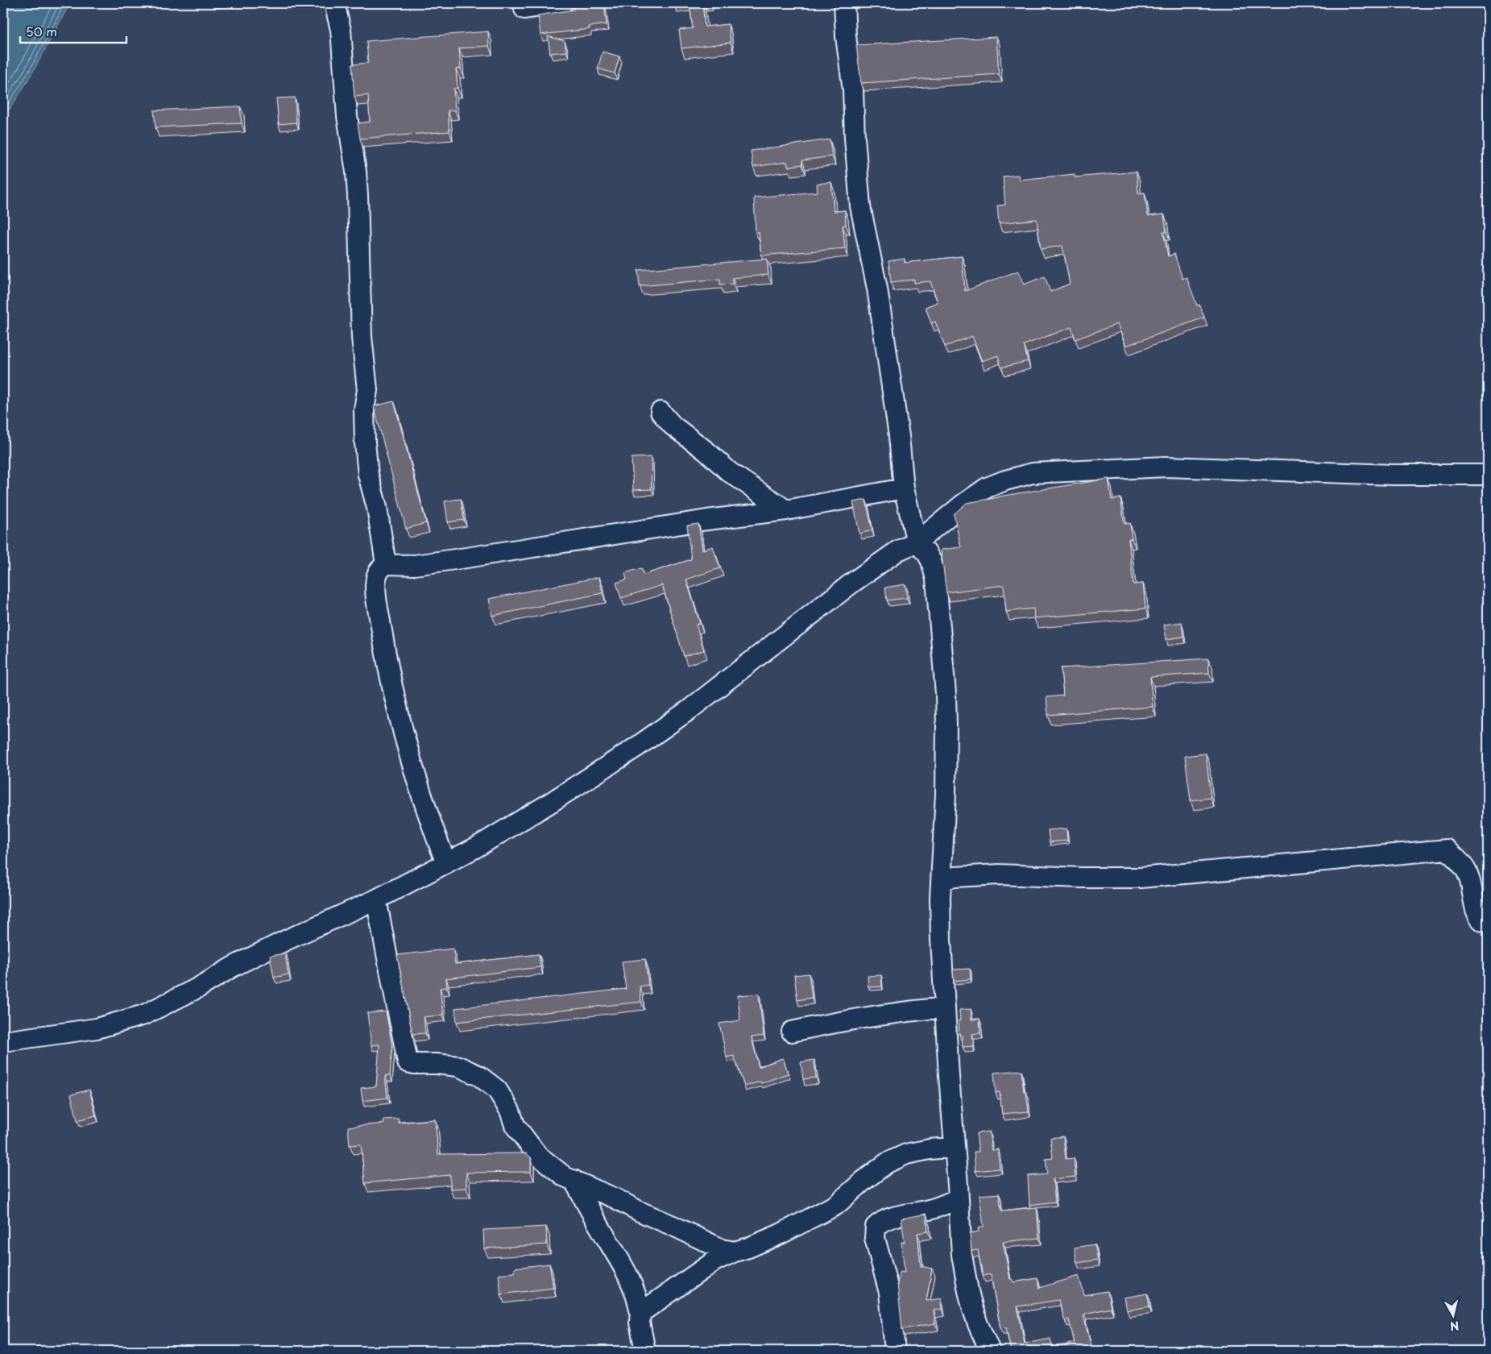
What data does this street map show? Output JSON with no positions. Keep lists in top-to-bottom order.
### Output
{
  "scale_bar": "50 m",
  "north": "bottom"
}
